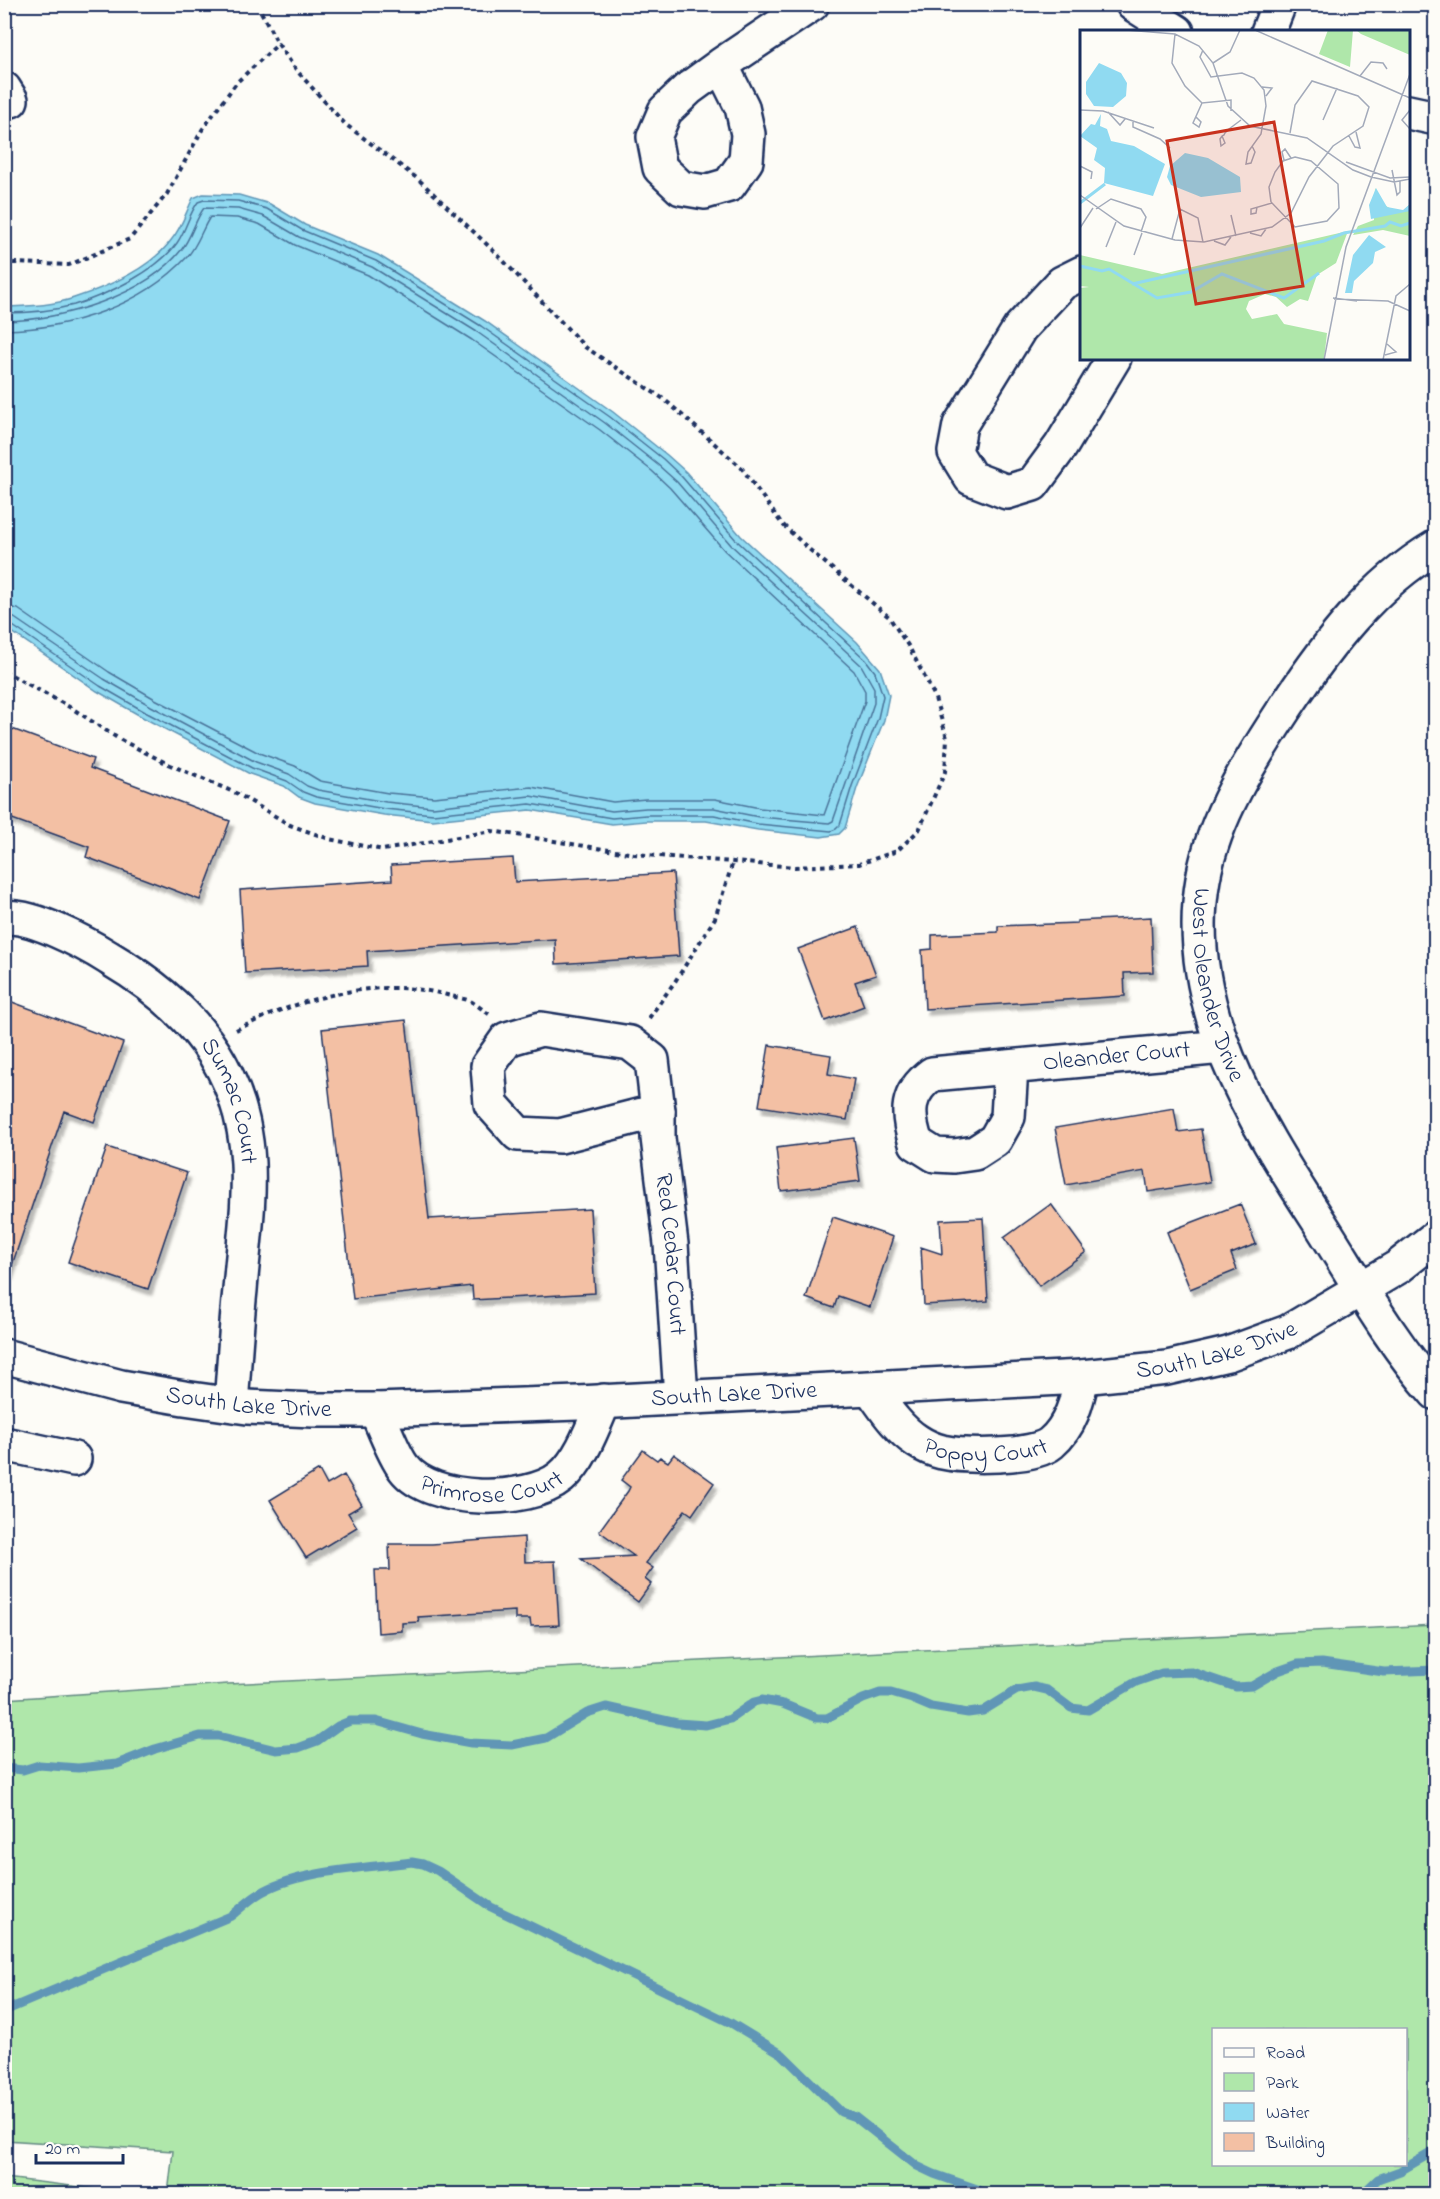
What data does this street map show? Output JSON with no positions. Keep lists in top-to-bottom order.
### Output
{
  "streets": {
    "street": [
      "West Oleander Drive",
      "Oleander Court",
      "Sumac Court",
      "Red Cedar Court",
      "South Lake Drive",
      "Poppy Court",
      "Primrose Court"
    ]
  },
  "crossings": [
    ["West Oleander Drive", "Oleander Court"],
    ["West Oleander Drive", "South Lake Drive"],
    ["Sumac Court", "South Lake Drive"],
    ["Red Cedar Court", "South Lake Drive"],
    ["South Lake Drive", "Poppy Court"],
    ["South Lake Drive", "Primrose Court"]
  ],
  "legend": [
    "Road",
    "Park",
    "Water",
    "Building"
  ],
  "scale_bar": "20 m"
}
